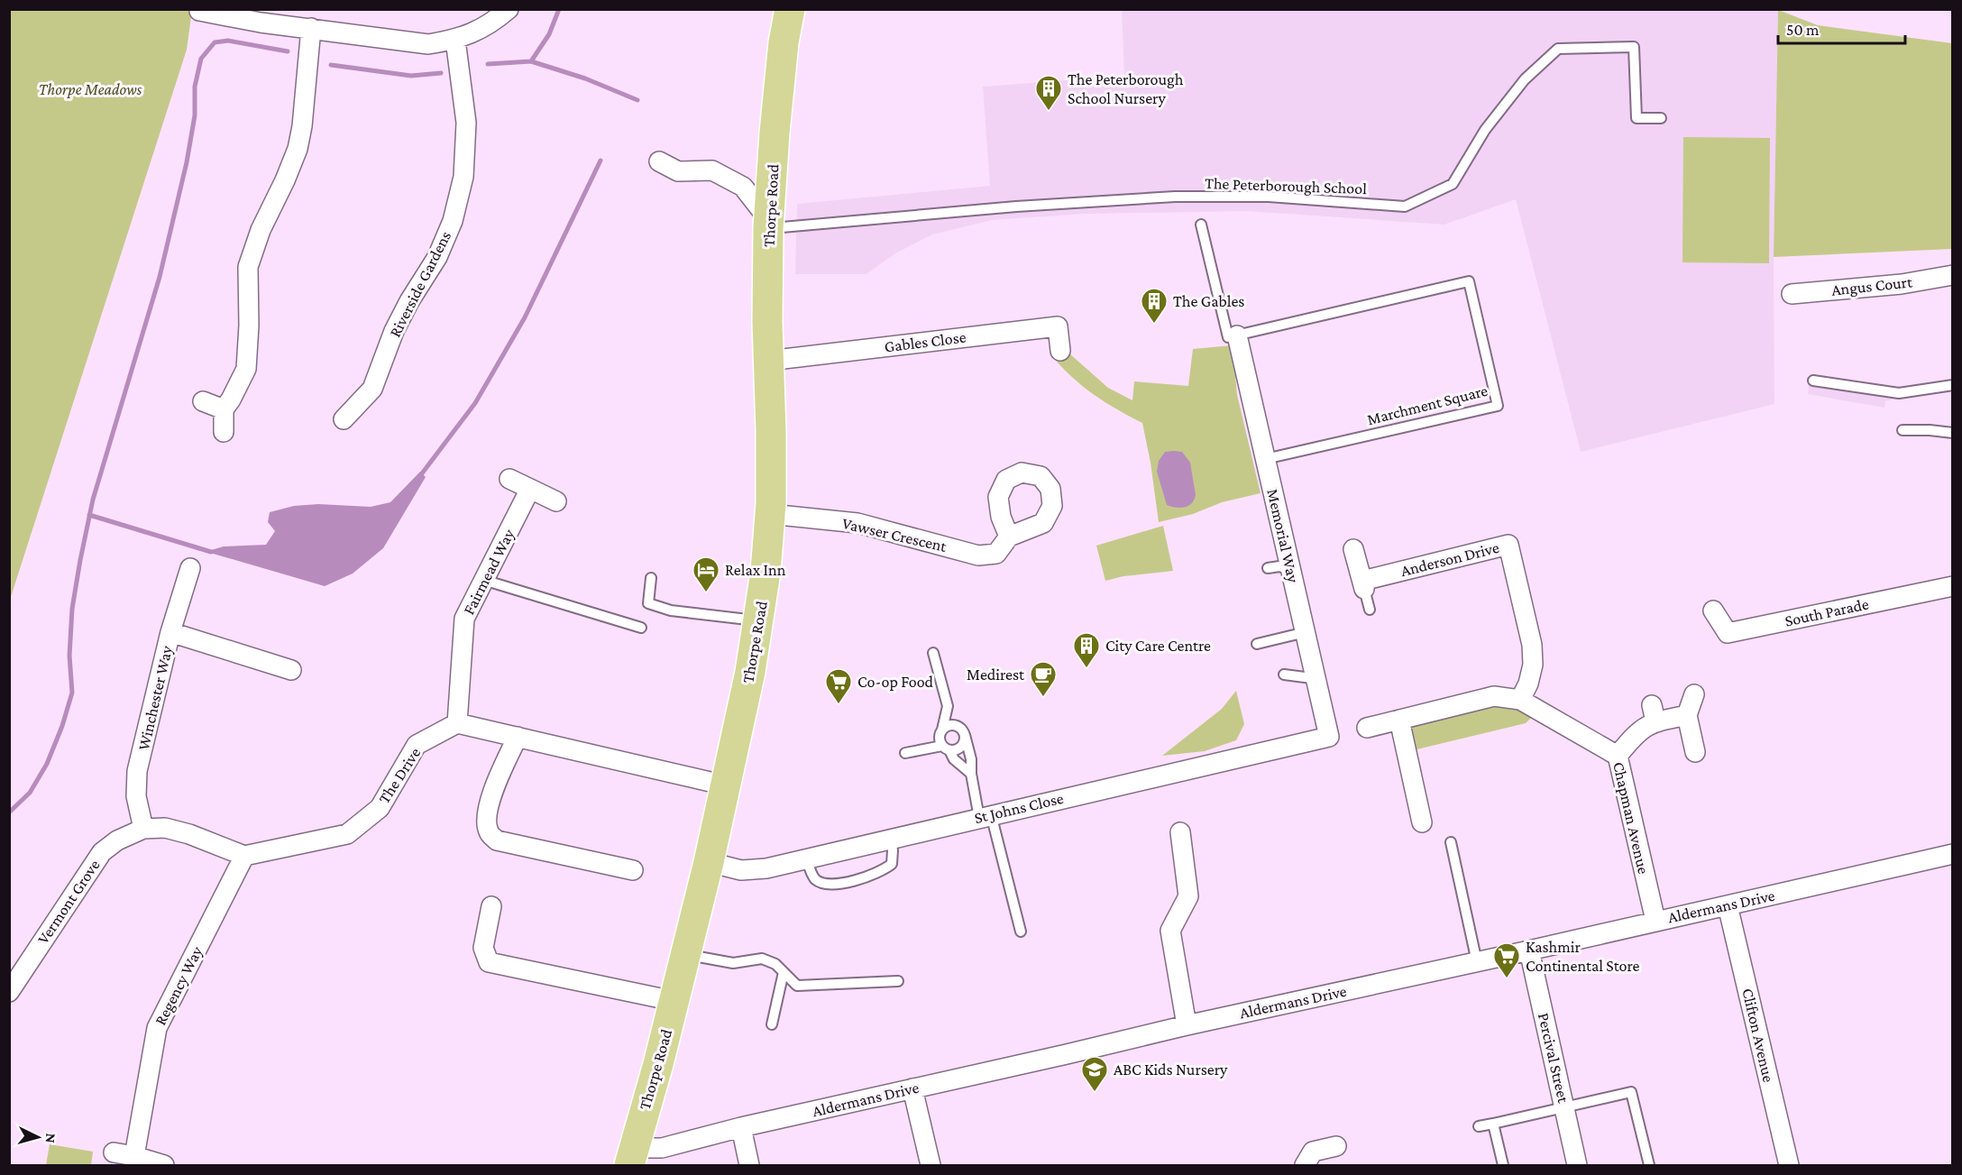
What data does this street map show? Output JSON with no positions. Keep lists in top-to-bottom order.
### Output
{
  "streets": {
    "main road": ["Thorpe Road"],
    "street": [
      "Riverside Gardens",
      "Angus Court",
      "Gables Close",
      "Vawser Crescent",
      "Memorial Way",
      "Anderson Drive",
      "Fairmead Way",
      "South Parade",
      "Winchester Way",
      "The Drive",
      "St Johns Close",
      "Chapman Avenue",
      "Vermont Grove",
      "Aldermans Drive",
      "Regency Way",
      "Clifton Avenue",
      "Percival Street"
    ],
    "lane": ["The Peterborough School", "Marchment Square"]
  },
  "crossings": [
    ["The Peterborough School", "Thorpe Road"],
    ["Thorpe Road", "Gables Close"],
    ["Thorpe Road", "Vawser Crescent"],
    ["Thorpe Road", "St Johns Close"],
    ["Thorpe Road", "Aldermans Drive"],
    ["Marchment Square", "Memorial Way"],
    ["Memorial Way", "St Johns Close"],
    ["Anderson Drive", "Chapman Avenue"],
    ["Fairmead Way", "The Drive"],
    ["Winchester Way", "Vermont Grove"],
    ["The Drive", "Regency Way"],
    ["Chapman Avenue", "Aldermans Drive"],
    ["Aldermans Drive", "Clifton Avenue"],
    ["Aldermans Drive", "Percival Street"]
  ],
  "parks": ["Thorpe Meadows"],
  "places": {
    "building": ["The Peterborough School Nursery", "The Gables", "City Care Centre"],
    "hotel": ["Relax Inn"],
    "cafe": ["Medirest"],
    "supermarket": ["Co-op Food", "Kashmir Continental Store"],
    "school or university": ["ABC Kids Nursery"]
  },
  "scale_bar": "50 m",
  "north": "right"
}
